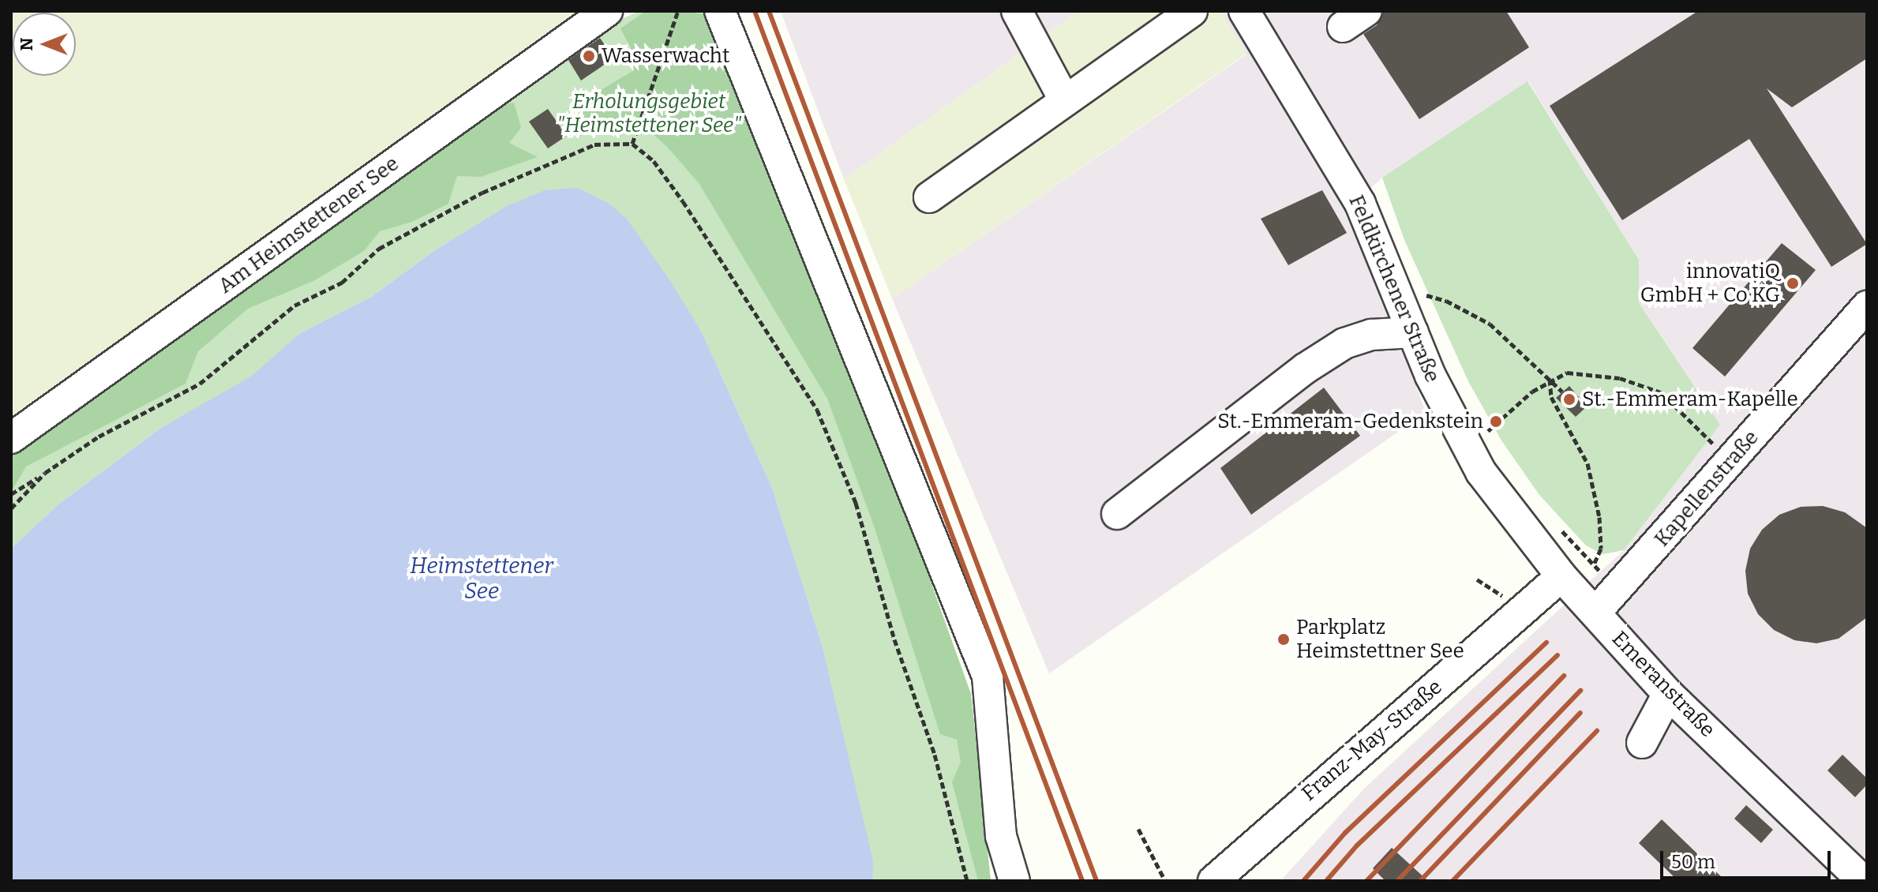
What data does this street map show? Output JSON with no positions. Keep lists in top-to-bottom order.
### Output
{
  "streets": {
    "street": [
      "Am Heimstettener See",
      "Feldkirchener Straße",
      "Kapellenstraße",
      "Emeranstraße",
      "Franz-May-Straße"
    ]
  },
  "crossings": [
    ["Feldkirchener Straße", "Emeranstraße"],
    ["Kapellenstraße", "Emeranstraße"],
    ["Emeranstraße", "Franz-May-Straße"]
  ],
  "water": ["Heimstettener See"],
  "parks": ["Erholungsgebiet \"Heimstettener See\""],
  "places": [
    "Wasserwacht",
    "innovatiQ GmbH + Co KG",
    "St.-Emmeram-Kapelle",
    "St.-Emmeram-Gedenkstein",
    "Parkplatz Heimstettner See"
  ],
  "scale_bar": "50 m",
  "north": "left"
}
